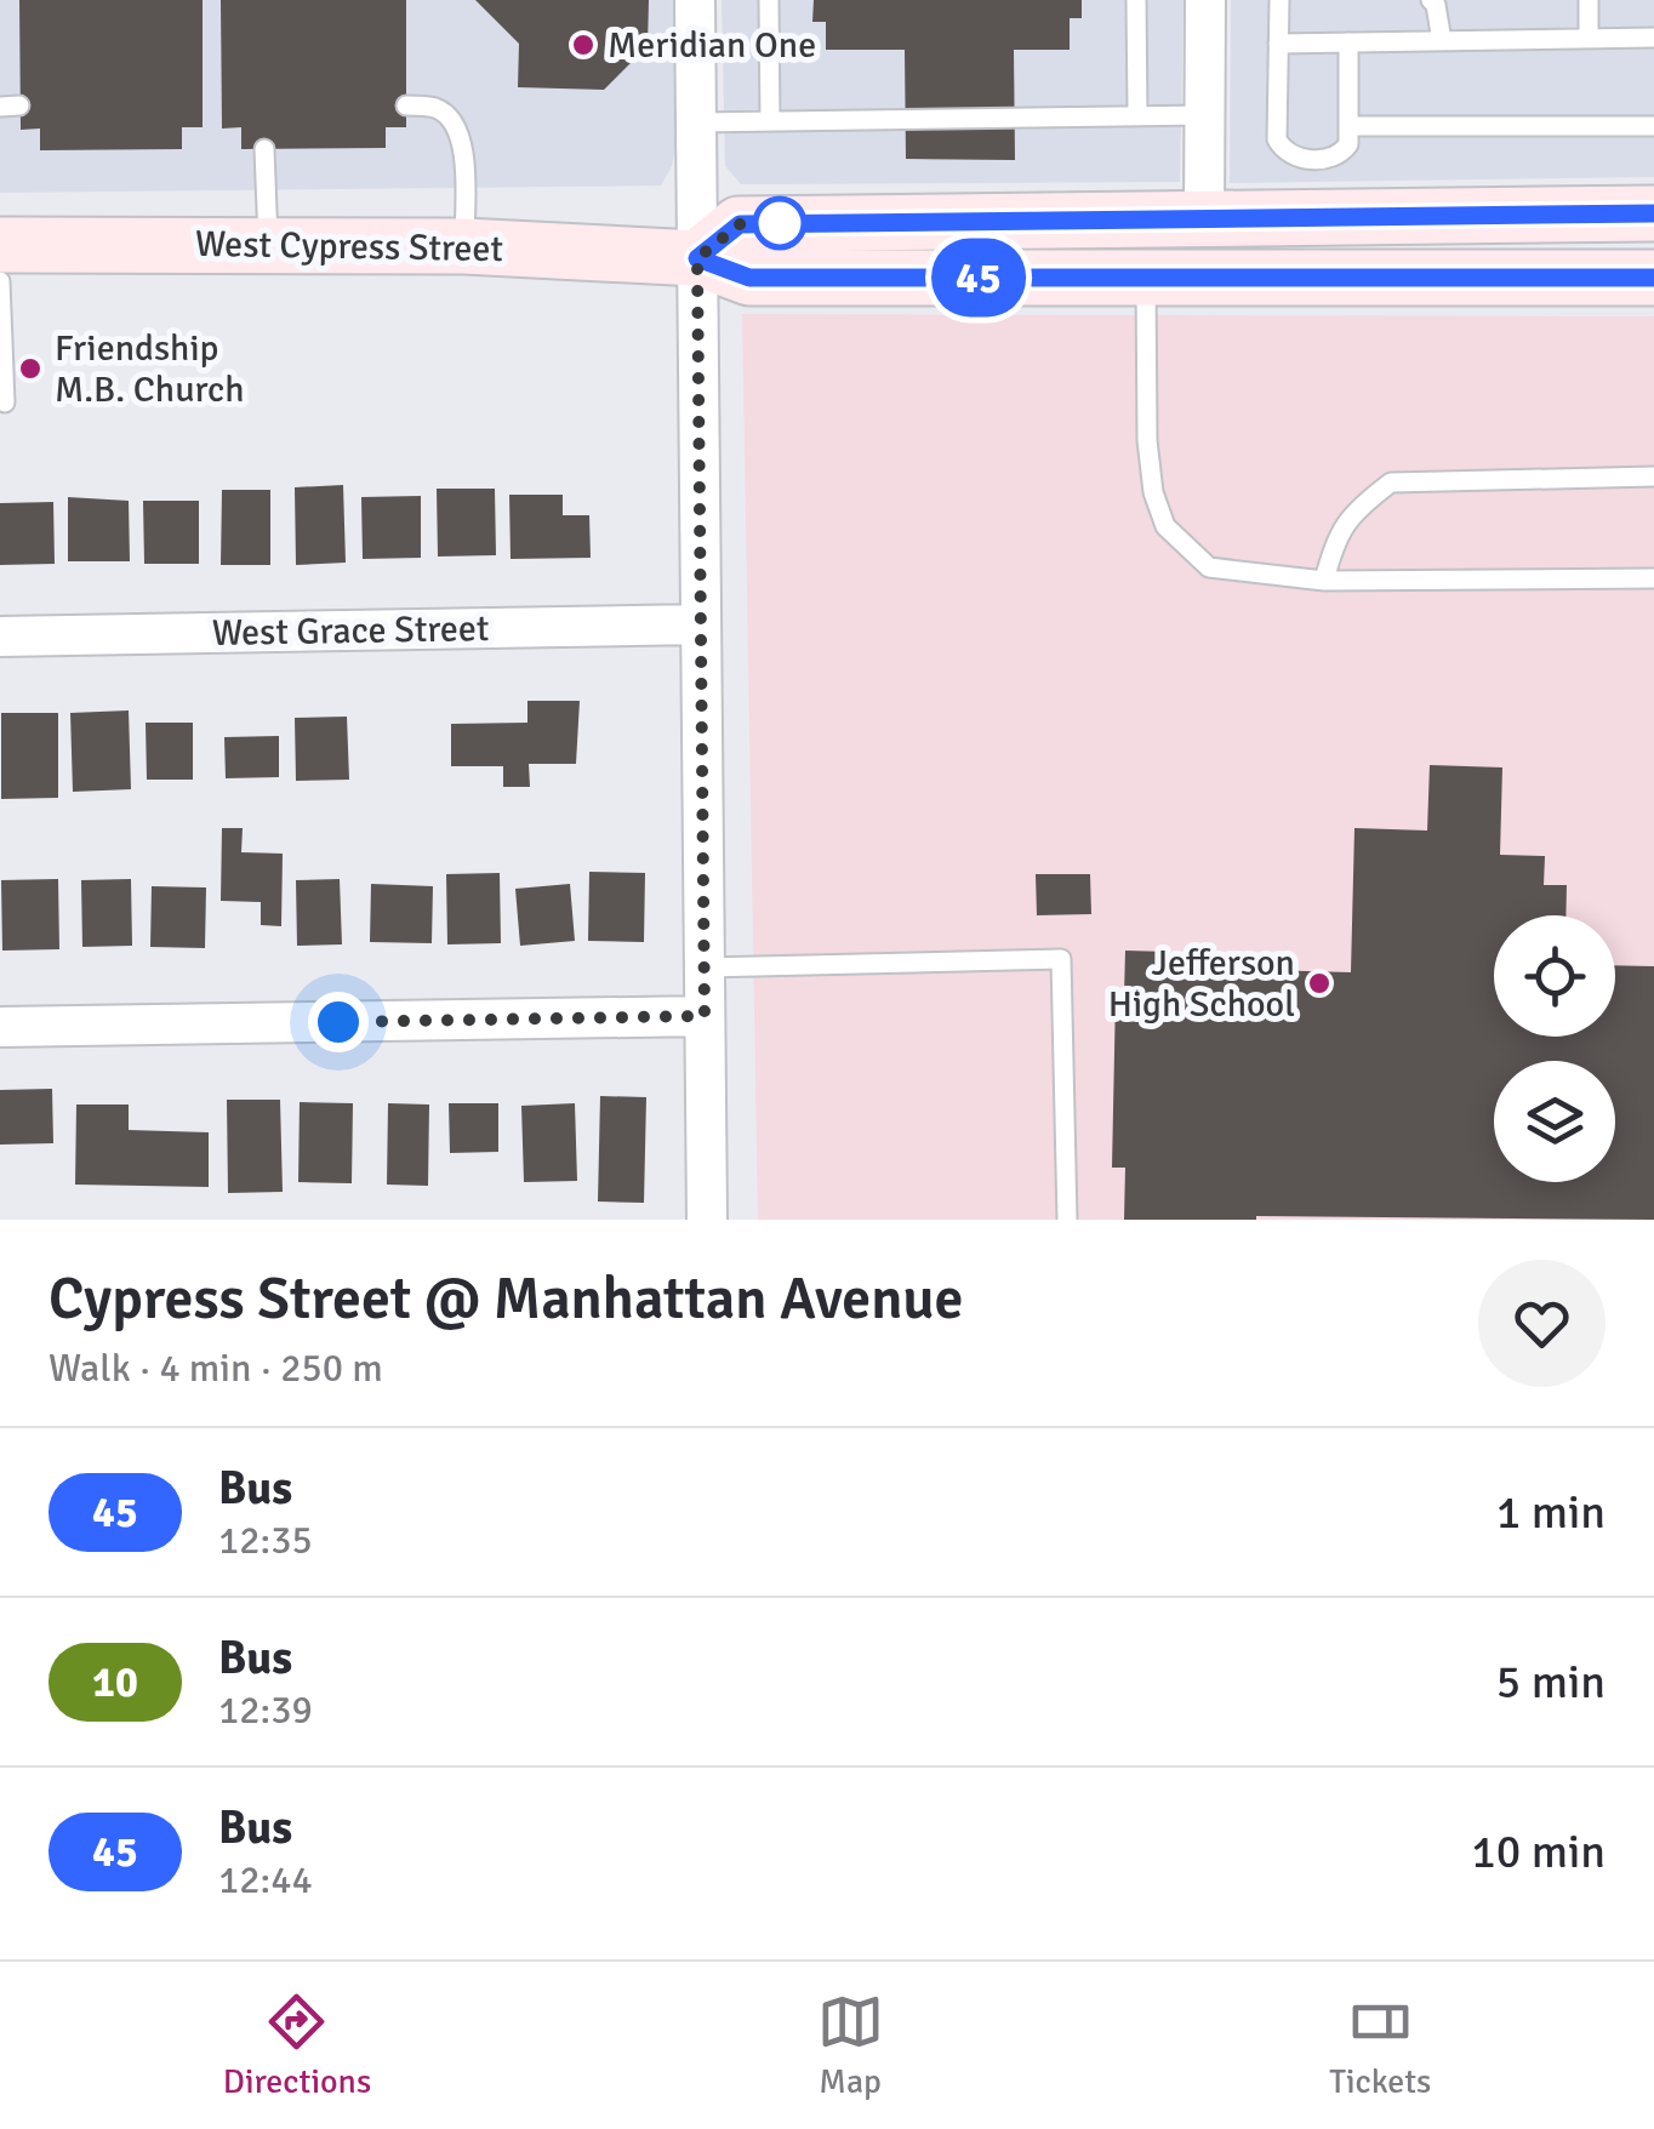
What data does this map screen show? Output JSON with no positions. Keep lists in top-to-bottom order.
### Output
{
  "streets": {
    "street": ["West Cypress Street", "West Grace Street"]
  },
  "places": ["Meridian One", "Friendship M.B. Church", "Jefferson High School"],
  "lines": ["bus line 45"],
  "page": {
    "on_map": "45",
    "heading": ["Cypress Street @ Manhattan Avenue", "Walk · 4 min · 250 m"],
    "list": [
      {
        "mark": "45",
        "name": "Bus",
        "note": "12:35",
        "value": "1 min"
      },
      {
        "mark": "10",
        "name": "Bus",
        "note": "12:39",
        "value": "5 min"
      },
      {
        "mark": "45",
        "name": "Bus",
        "note": "12:44",
        "value": "10 min"
      }
    ],
    "tabs": ["Directions", "Map", "Tickets"]
  }
}
